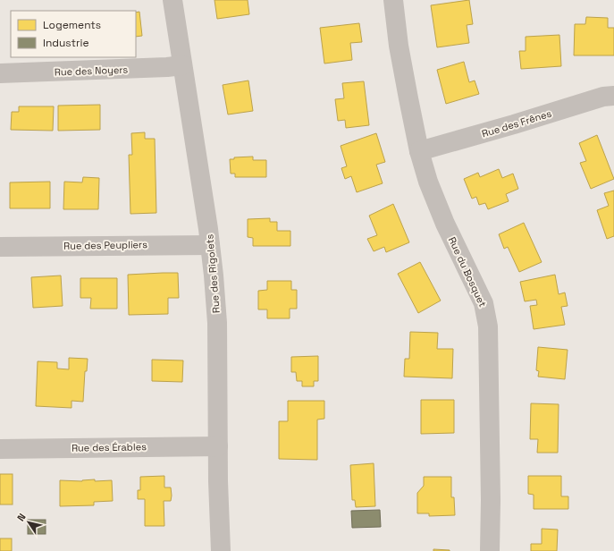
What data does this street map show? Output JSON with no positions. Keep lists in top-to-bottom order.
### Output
{
  "streets": {
    "street": [
      "Rue des Noyers",
      "Rue des Frênes",
      "Rue des Peupliers",
      "Rue du Bosquet",
      "Rue des Rigolets",
      "Rue des Érables"
    ]
  },
  "crossings": [
    ["Rue des Noyers", "Rue des Rigolets"],
    ["Rue des Frênes", "Rue du Bosquet"],
    ["Rue des Peupliers", "Rue des Rigolets"],
    ["Rue des Rigolets", "Rue des Érables"]
  ],
  "legend": ["Logements", "Industrie"],
  "north": "top left"
}
